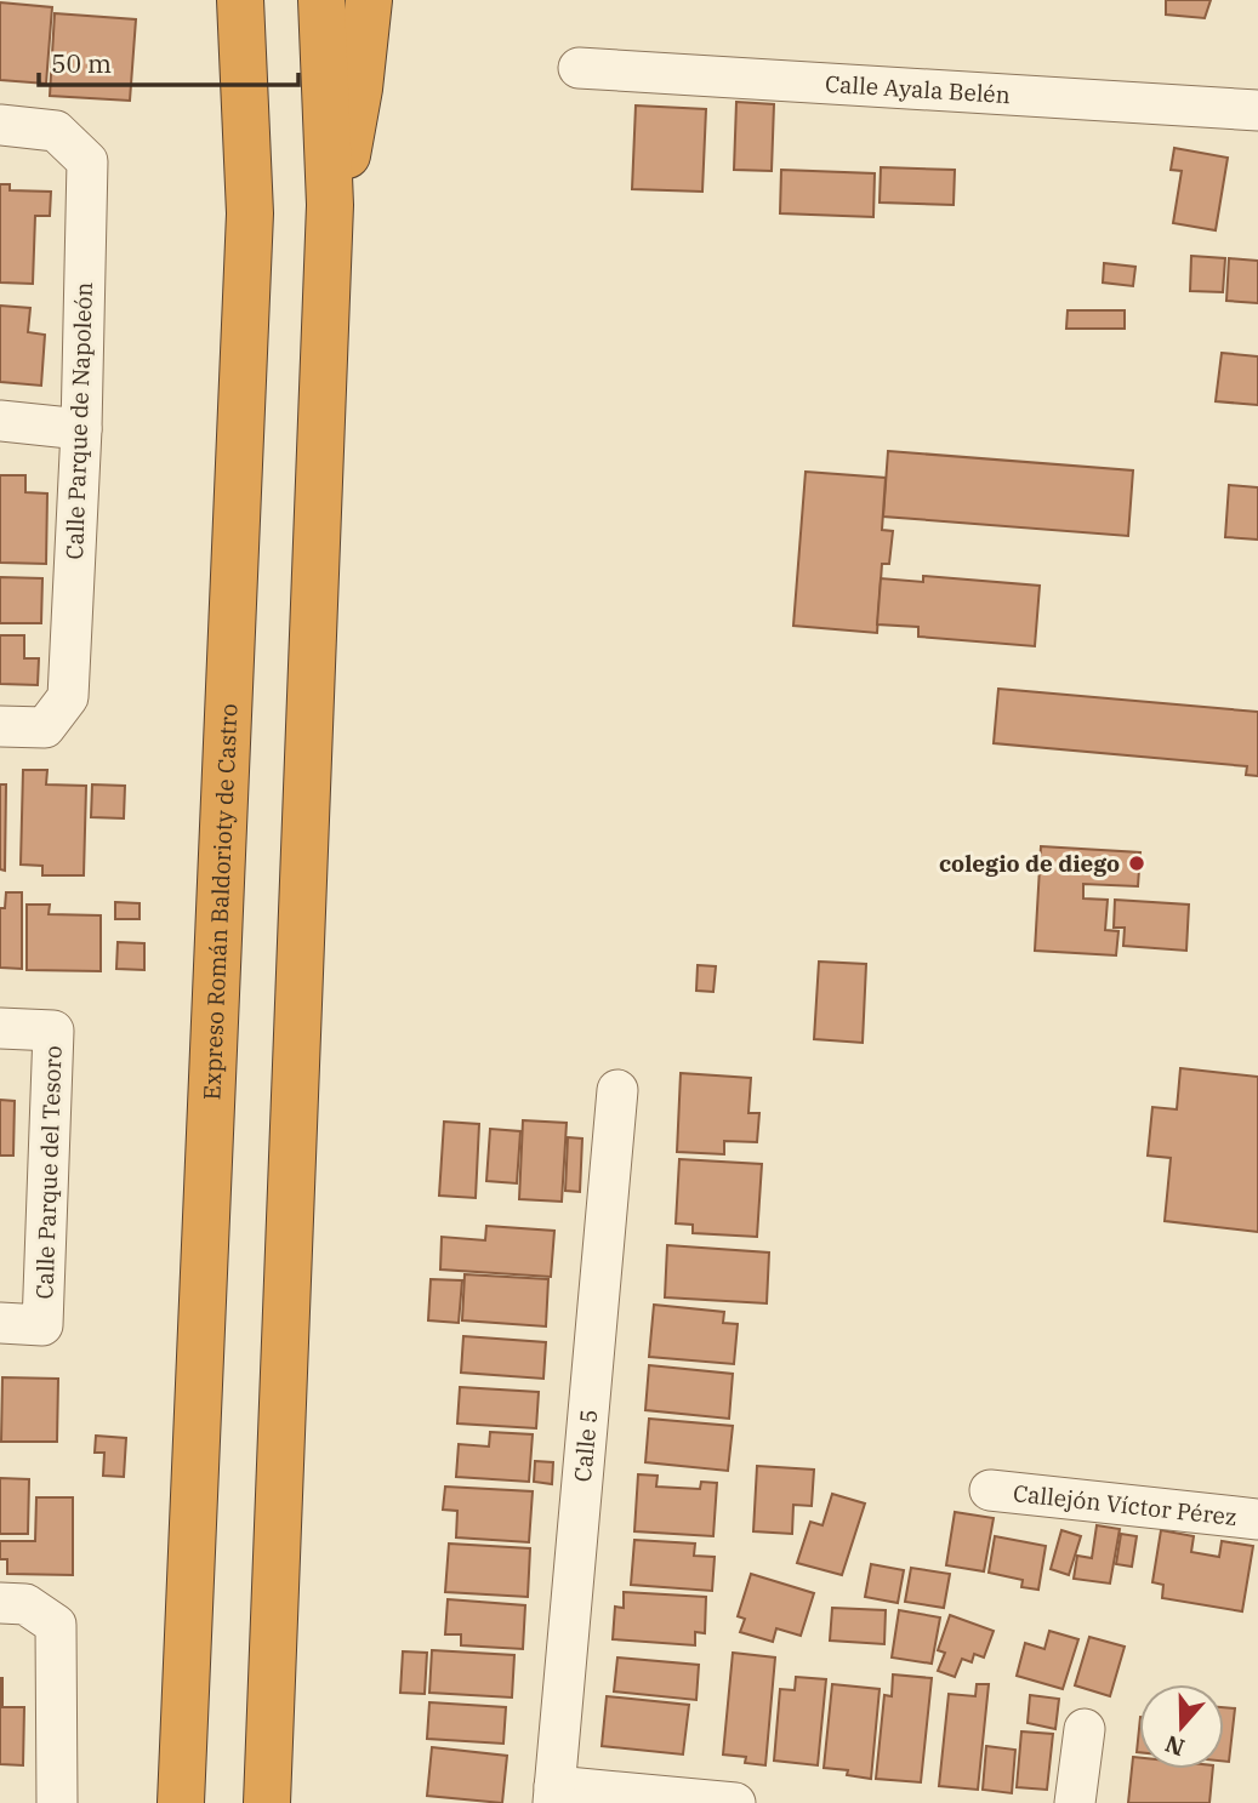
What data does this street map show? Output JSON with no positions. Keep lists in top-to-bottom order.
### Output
{
  "streets": {
    "highway": ["Expreso Román Baldorioty de Castro"],
    "street": [
      "Calle Ayala Belén",
      "Calle Parque de Napoleón",
      "Calle Parque del Tesoro",
      "Calle 5",
      "Callejón Víctor Pérez"
    ]
  },
  "places": ["colegio de diego"],
  "scale_bar": "50 m",
  "north": "bottom"
}
